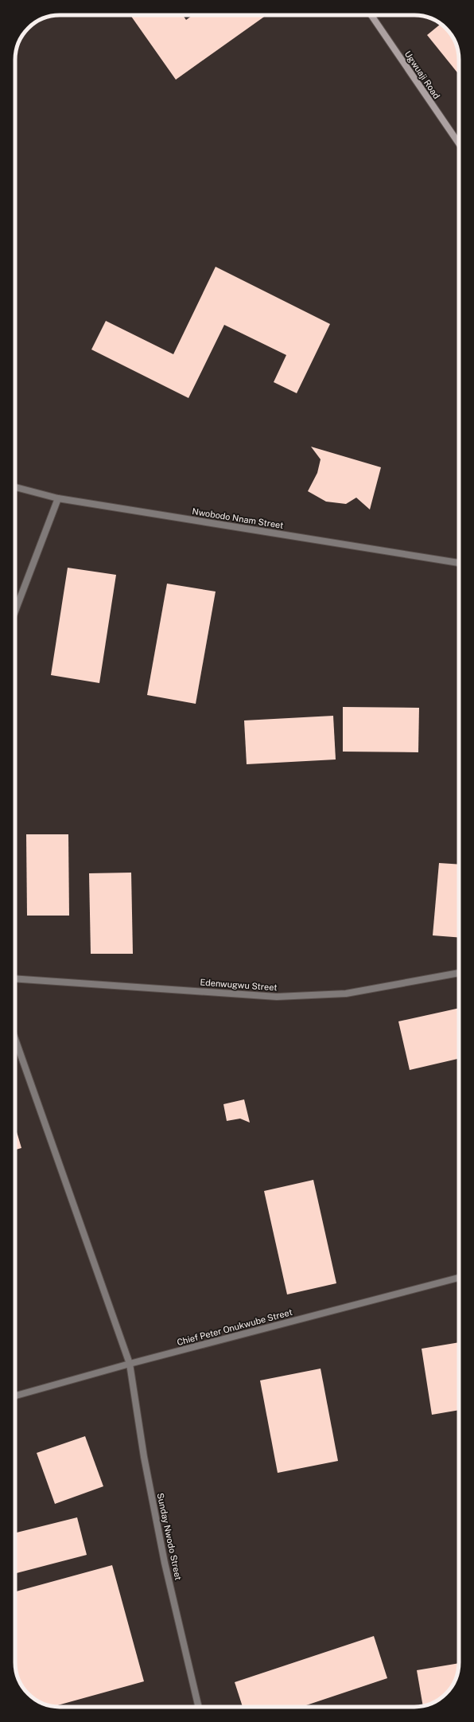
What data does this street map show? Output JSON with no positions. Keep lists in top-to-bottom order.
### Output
{
  "streets": {
    "main road": ["Ugwuaji Road"],
    "street": [
      "Nwobodo Nnam Street",
      "Edenwugwu Street",
      "Chief Peter Onukwube Street",
      "Sunday Nwodo Street"
    ]
  },
  "crossings": [
    ["Chief Peter Onukwube Street", "Sunday Nwodo Street"]
  ]
}
